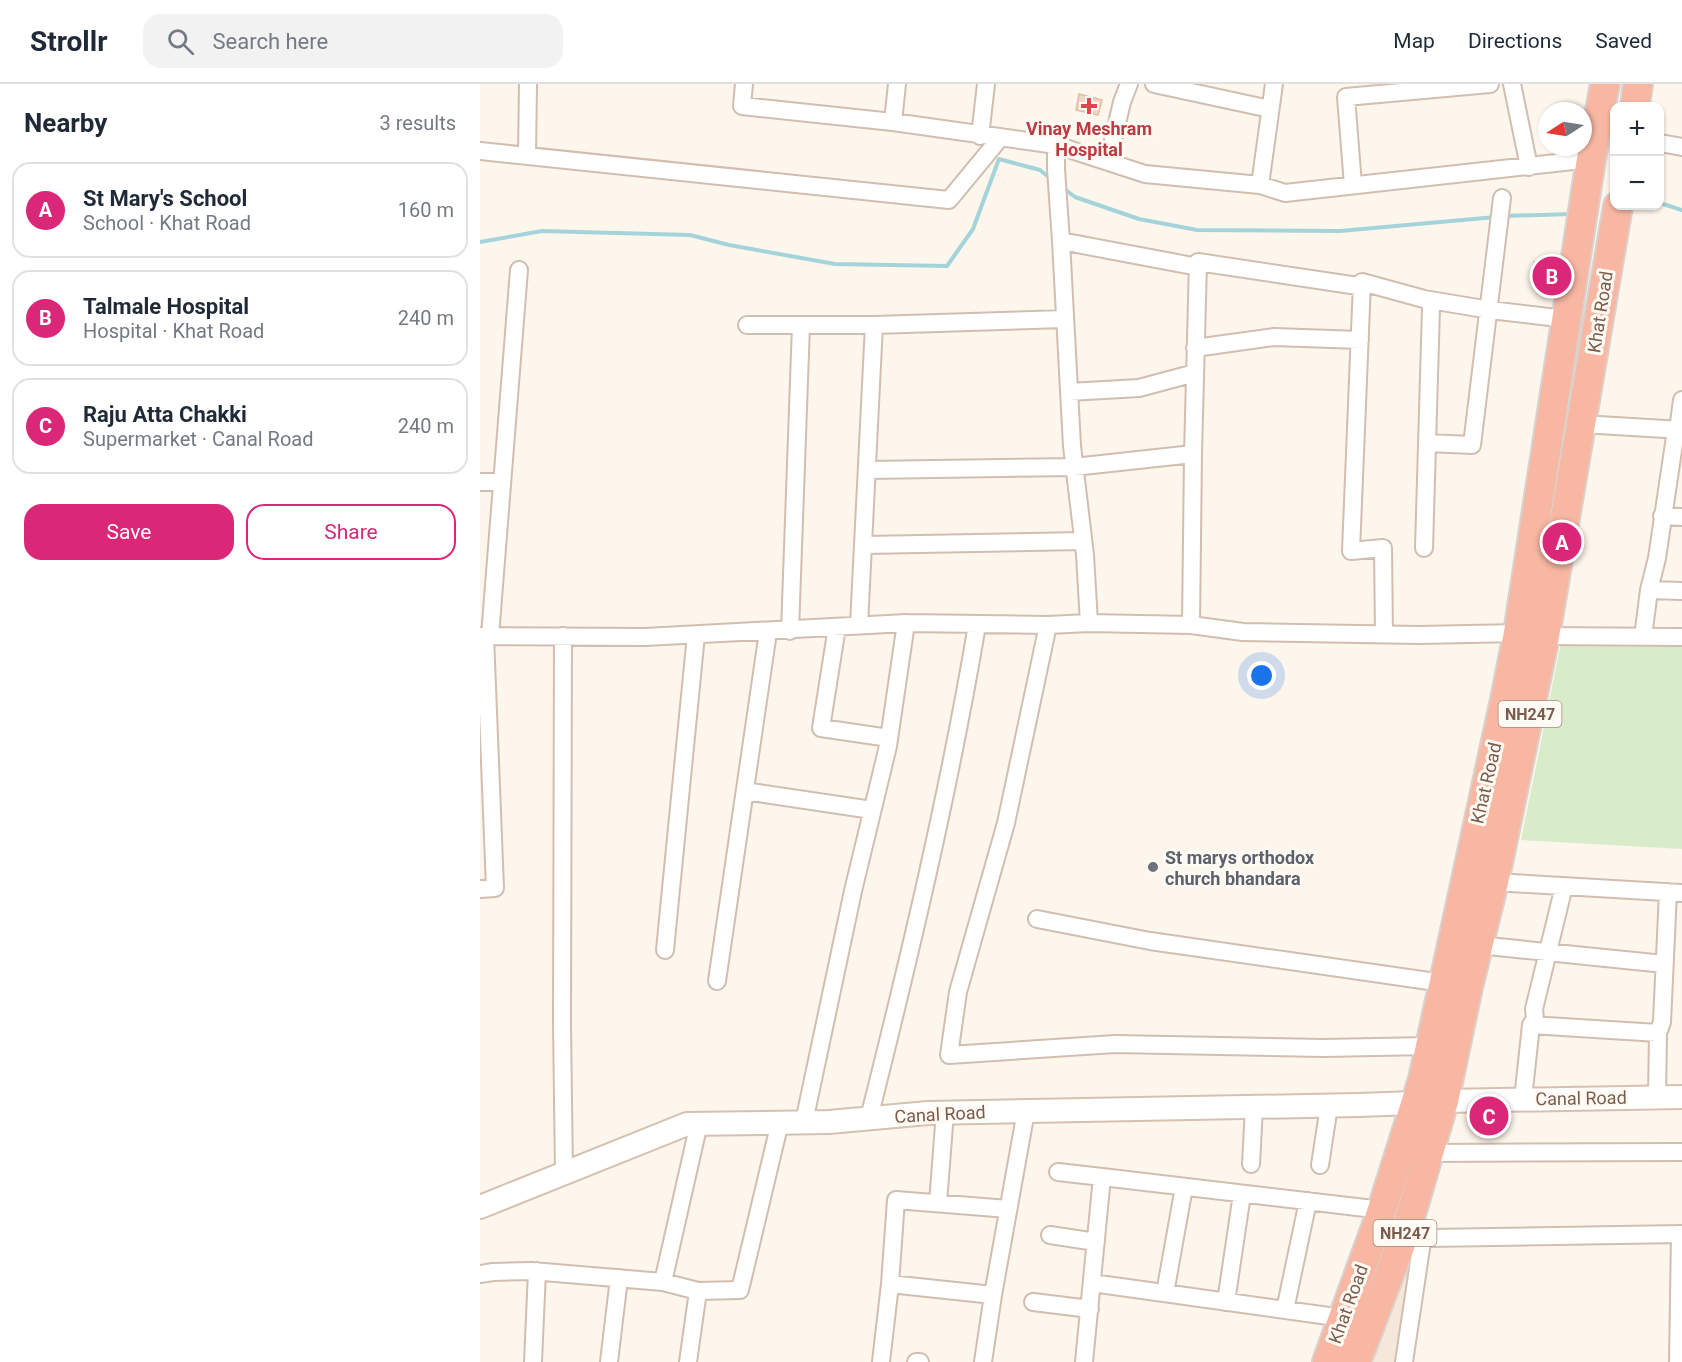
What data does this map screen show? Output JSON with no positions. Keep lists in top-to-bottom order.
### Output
{
  "streets": {
    "highway": ["Khat Road", "NH247"],
    "street": ["Canal Road"]
  },
  "crossings": [
    ["Khat Road", "Canal Road"]
  ],
  "places": {
    "health": ["Vinay Meshram Hospital"],
    "other": ["St marys orthodox church bhandara"]
  },
  "north": "left",
  "page": {
    "header": "Strollr",
    "search": "Search here",
    "nav": ["Map", "Directions", "Saved"],
    "heading": ["Nearby", "3 results"],
    "map_buttons": ["+", "−"],
    "list": [
      {
        "mark": "A",
        "name": "St Mary's School",
        "note": "School · Khat Road",
        "value": "160 m"
      },
      {
        "mark": "B",
        "name": "Talmale Hospital",
        "note": "Hospital · Khat Road",
        "value": "240 m"
      },
      {
        "mark": "C",
        "name": "Raju Atta Chakki",
        "note": "Supermarket · Canal Road",
        "value": "240 m"
      }
    ],
    "pins": ["B", "A", "C"],
    "buttons": ["Save", "Share"]
  }
}
